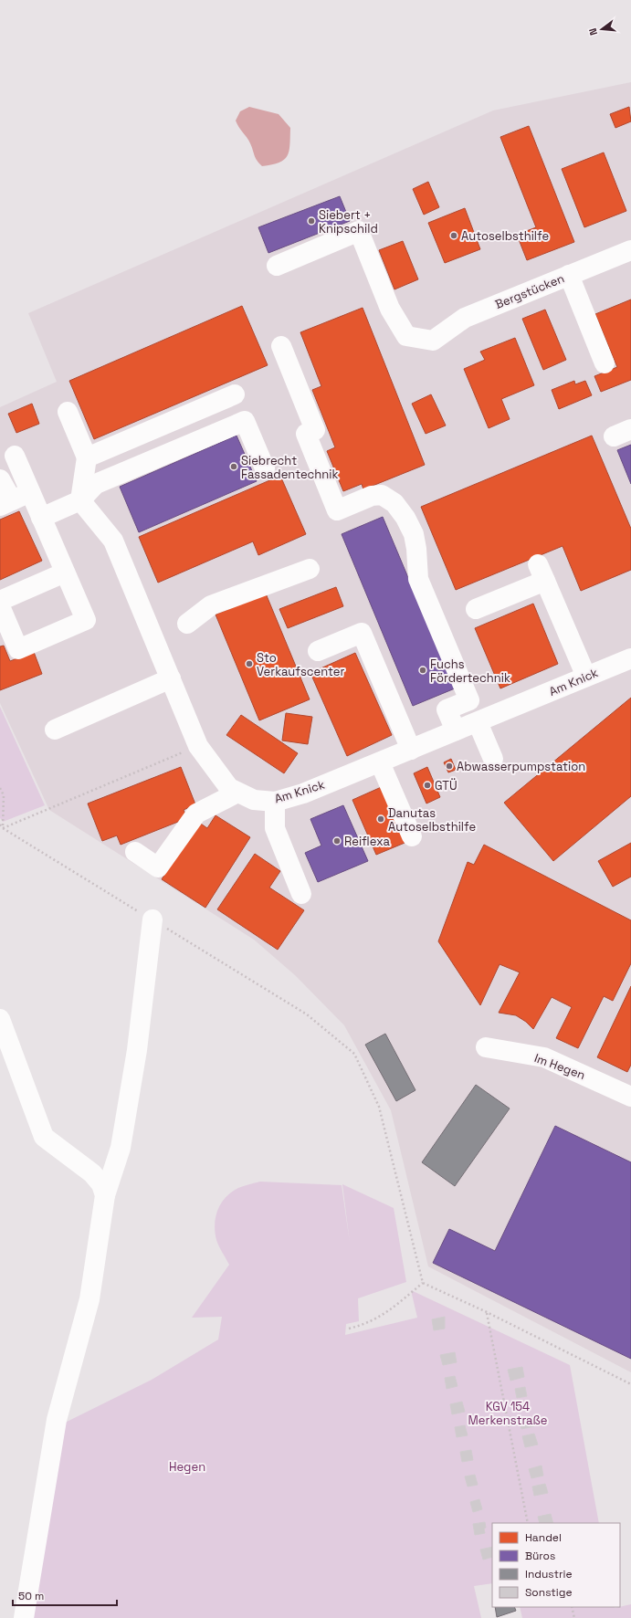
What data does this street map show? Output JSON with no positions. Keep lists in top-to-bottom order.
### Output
{
  "streets": {
    "street": ["Bergstücken", "Am Knick", "Im Hegen"]
  },
  "parks": ["KGV 154 Merkenstraße", "Hegen"],
  "places": [
    "Siebert + Knipschild",
    "Autoselbsthilfe",
    "Siebrecht Fassadentechnik",
    "Sto Verkaufscenter",
    "Fuchs Fördertechnik",
    "Abwasserpumpstation",
    "GTÜ",
    "Danutas Autoselbsthilfe",
    "Reiflexa"
  ],
  "legend": [
    "Handel",
    "Büros",
    "Industrie",
    "Sonstige"
  ],
  "scale_bar": "50 m",
  "north": "left"
}
